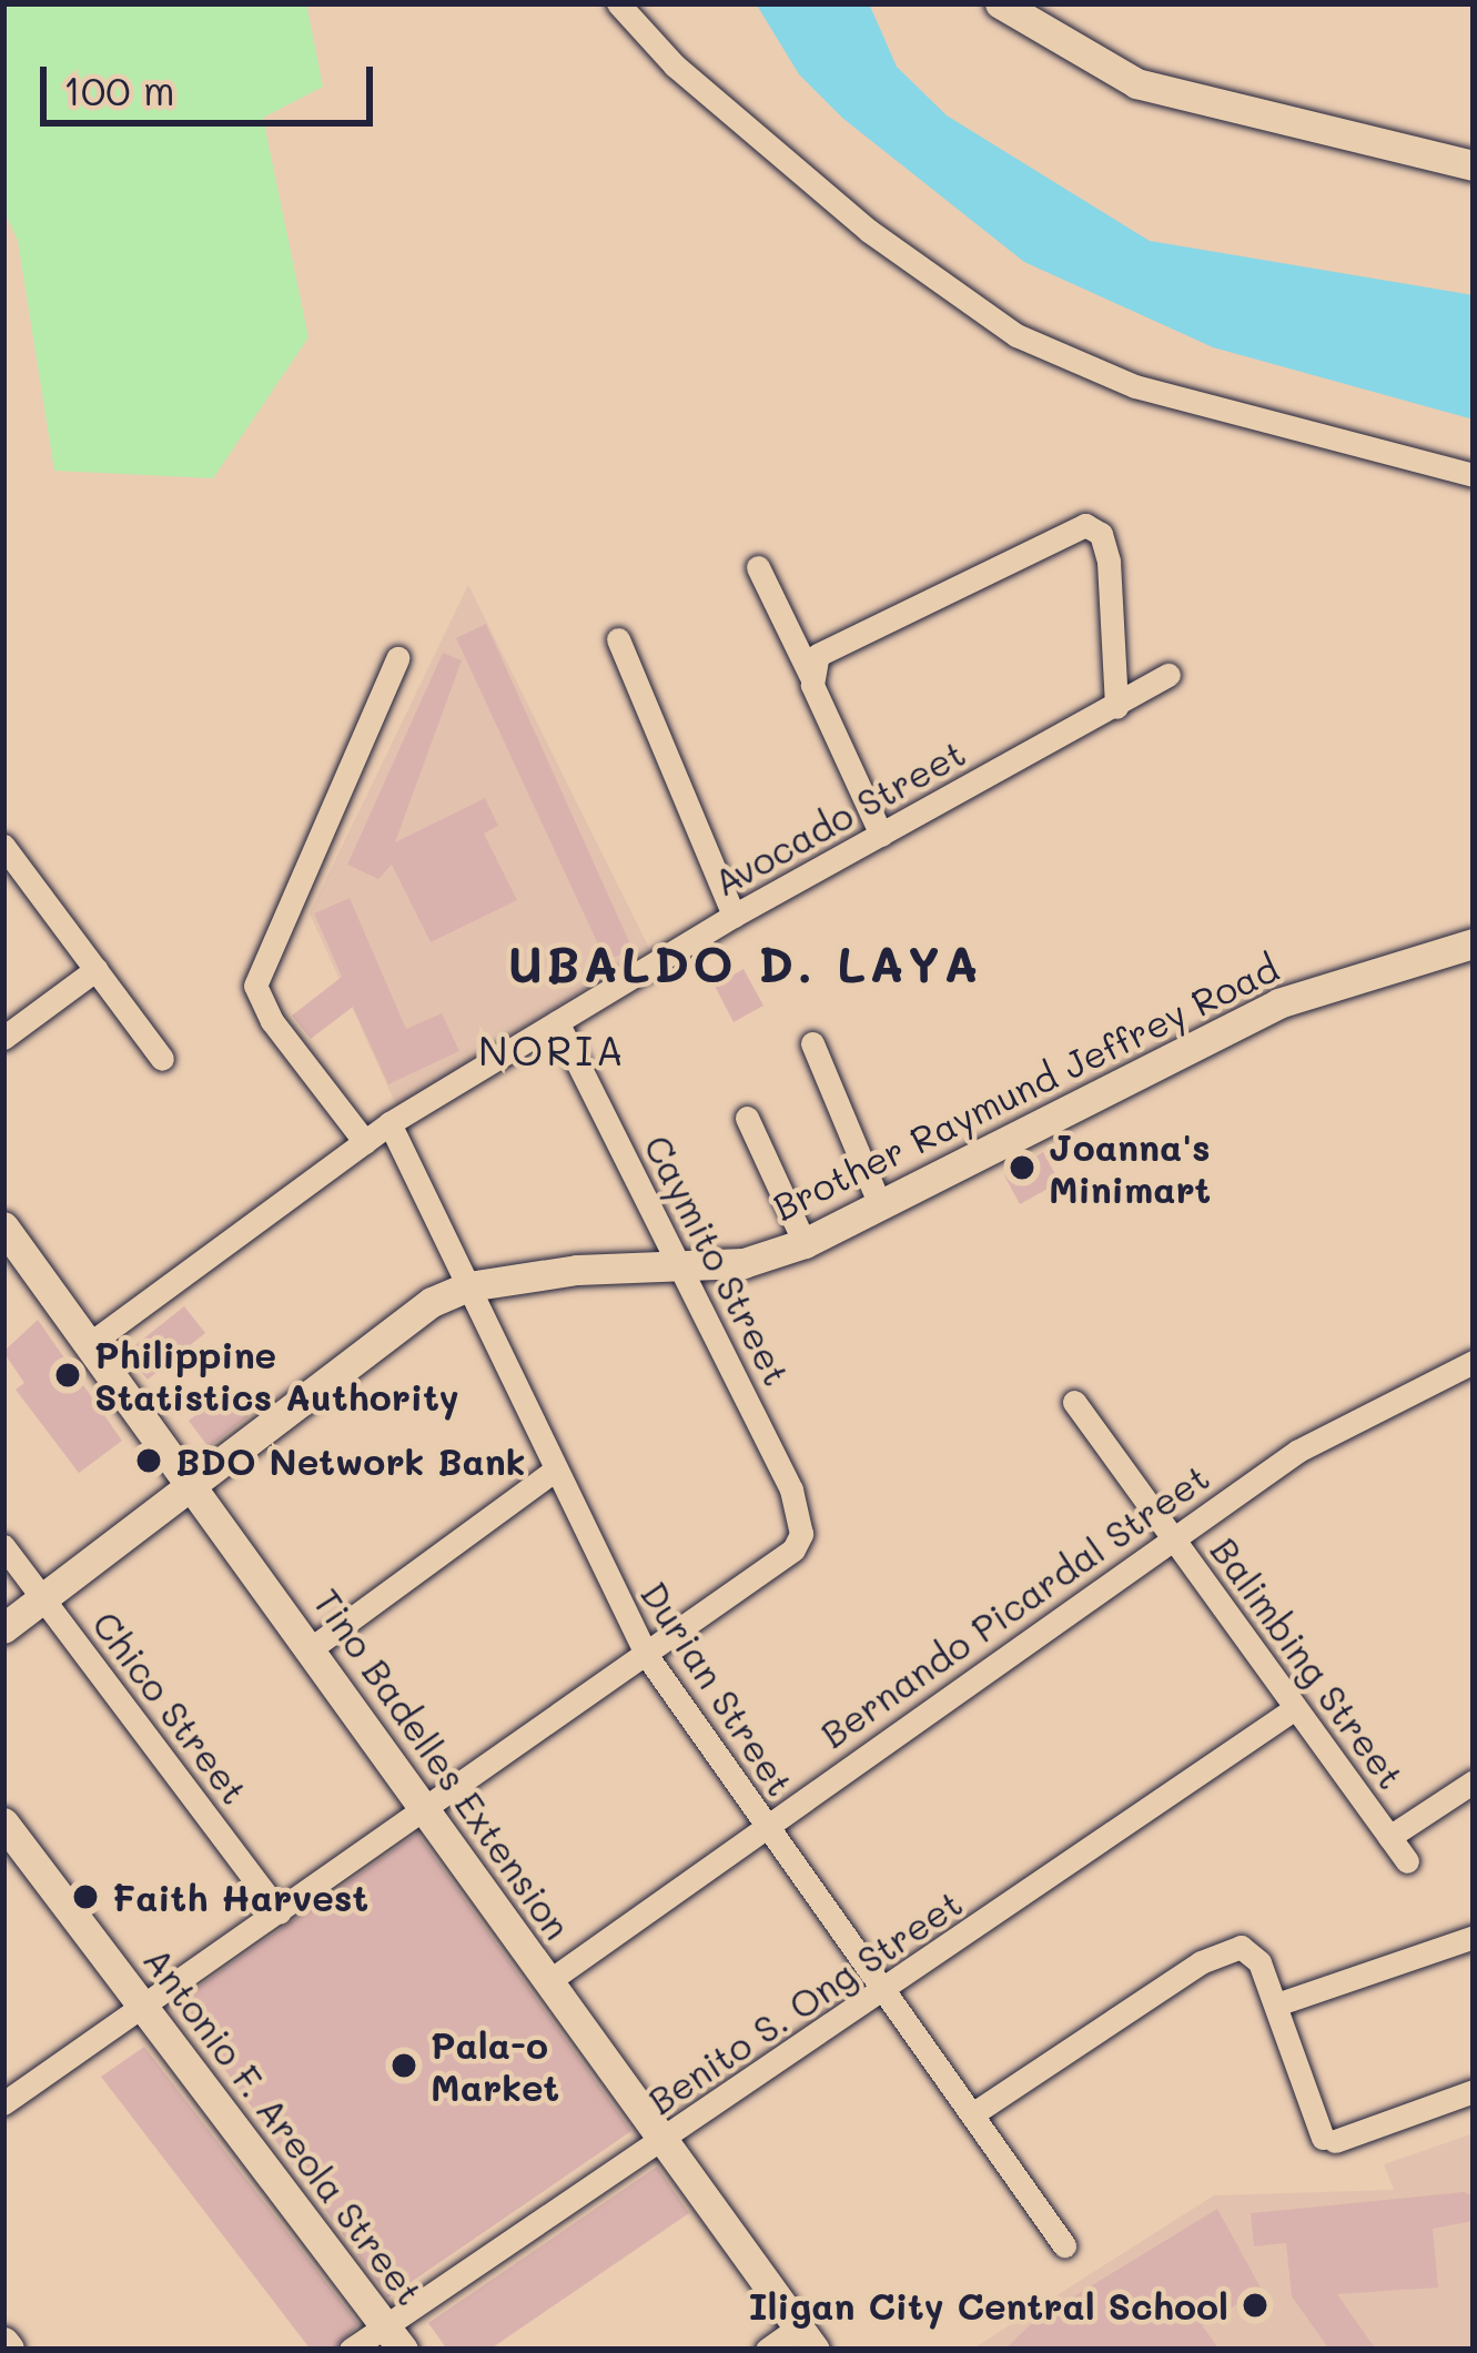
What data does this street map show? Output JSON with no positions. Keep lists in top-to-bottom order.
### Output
{
  "streets": {
    "street": [
      "Avocado Street",
      "Brother Raymund Jeffrey Road",
      "Caymito Street",
      "Bernando Picardal Street",
      "Balimbing Street",
      "Durian Street",
      "Chico Street",
      "Tino Badelles Extension",
      "Benito S. Ong Street",
      "Antonio F. Areola Street"
    ]
  },
  "crossings": [
    ["Avocado Street", "Caymito Street"],
    ["Avocado Street", "Durian Street"],
    ["Avocado Street", "Tino Badelles Extension"],
    ["Brother Raymund Jeffrey Road", "Caymito Street"],
    ["Brother Raymund Jeffrey Road", "Durian Street"],
    ["Brother Raymund Jeffrey Road", "Chico Street"],
    ["Brother Raymund Jeffrey Road", "Tino Badelles Extension"],
    ["Caymito Street", "Durian Street"],
    ["Bernando Picardal Street", "Balimbing Street"],
    ["Bernando Picardal Street", "Durian Street"],
    ["Bernando Picardal Street", "Tino Badelles Extension"],
    ["Balimbing Street", "Benito S. Ong Street"],
    ["Durian Street", "Benito S. Ong Street"],
    ["Tino Badelles Extension", "Benito S. Ong Street"],
    ["Benito S. Ong Street", "Antonio F. Areola Street"]
  ],
  "districts": ["UBALDO D. LAYA", "NORIA"],
  "places": [
    "Joanna's Minimart",
    "Philippine Statistics Authority",
    "BDO Network Bank",
    "Faith Harvest",
    "Pala-o Market",
    "Iligan City Central School"
  ],
  "scale_bar": "100 m"
}
